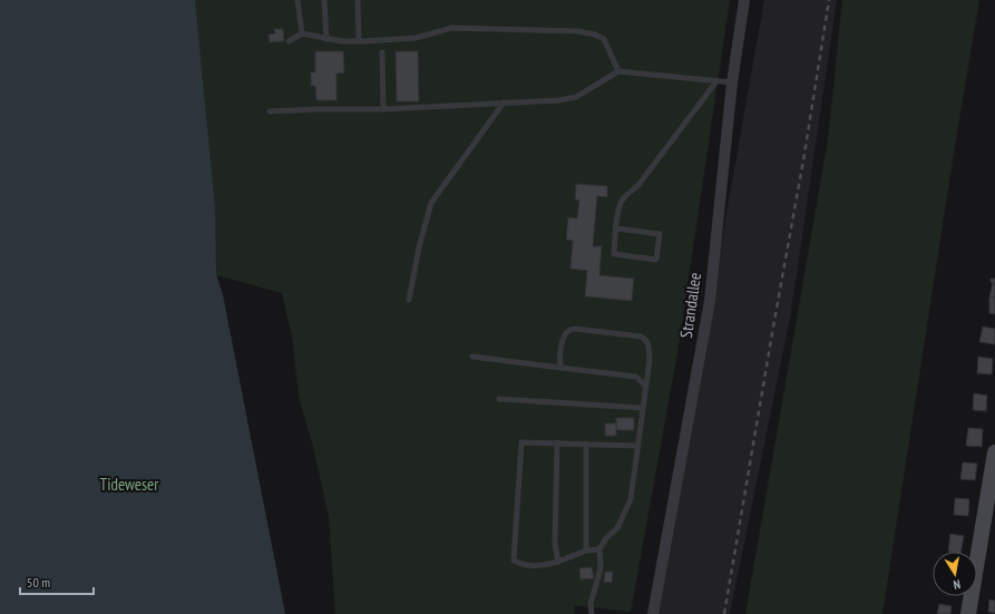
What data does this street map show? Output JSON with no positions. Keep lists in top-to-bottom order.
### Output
{
  "streets": {
    "street": ["Strandallee"]
  },
  "parks": ["Tideweser"],
  "scale_bar": "50 m",
  "north": "bottom"
}
